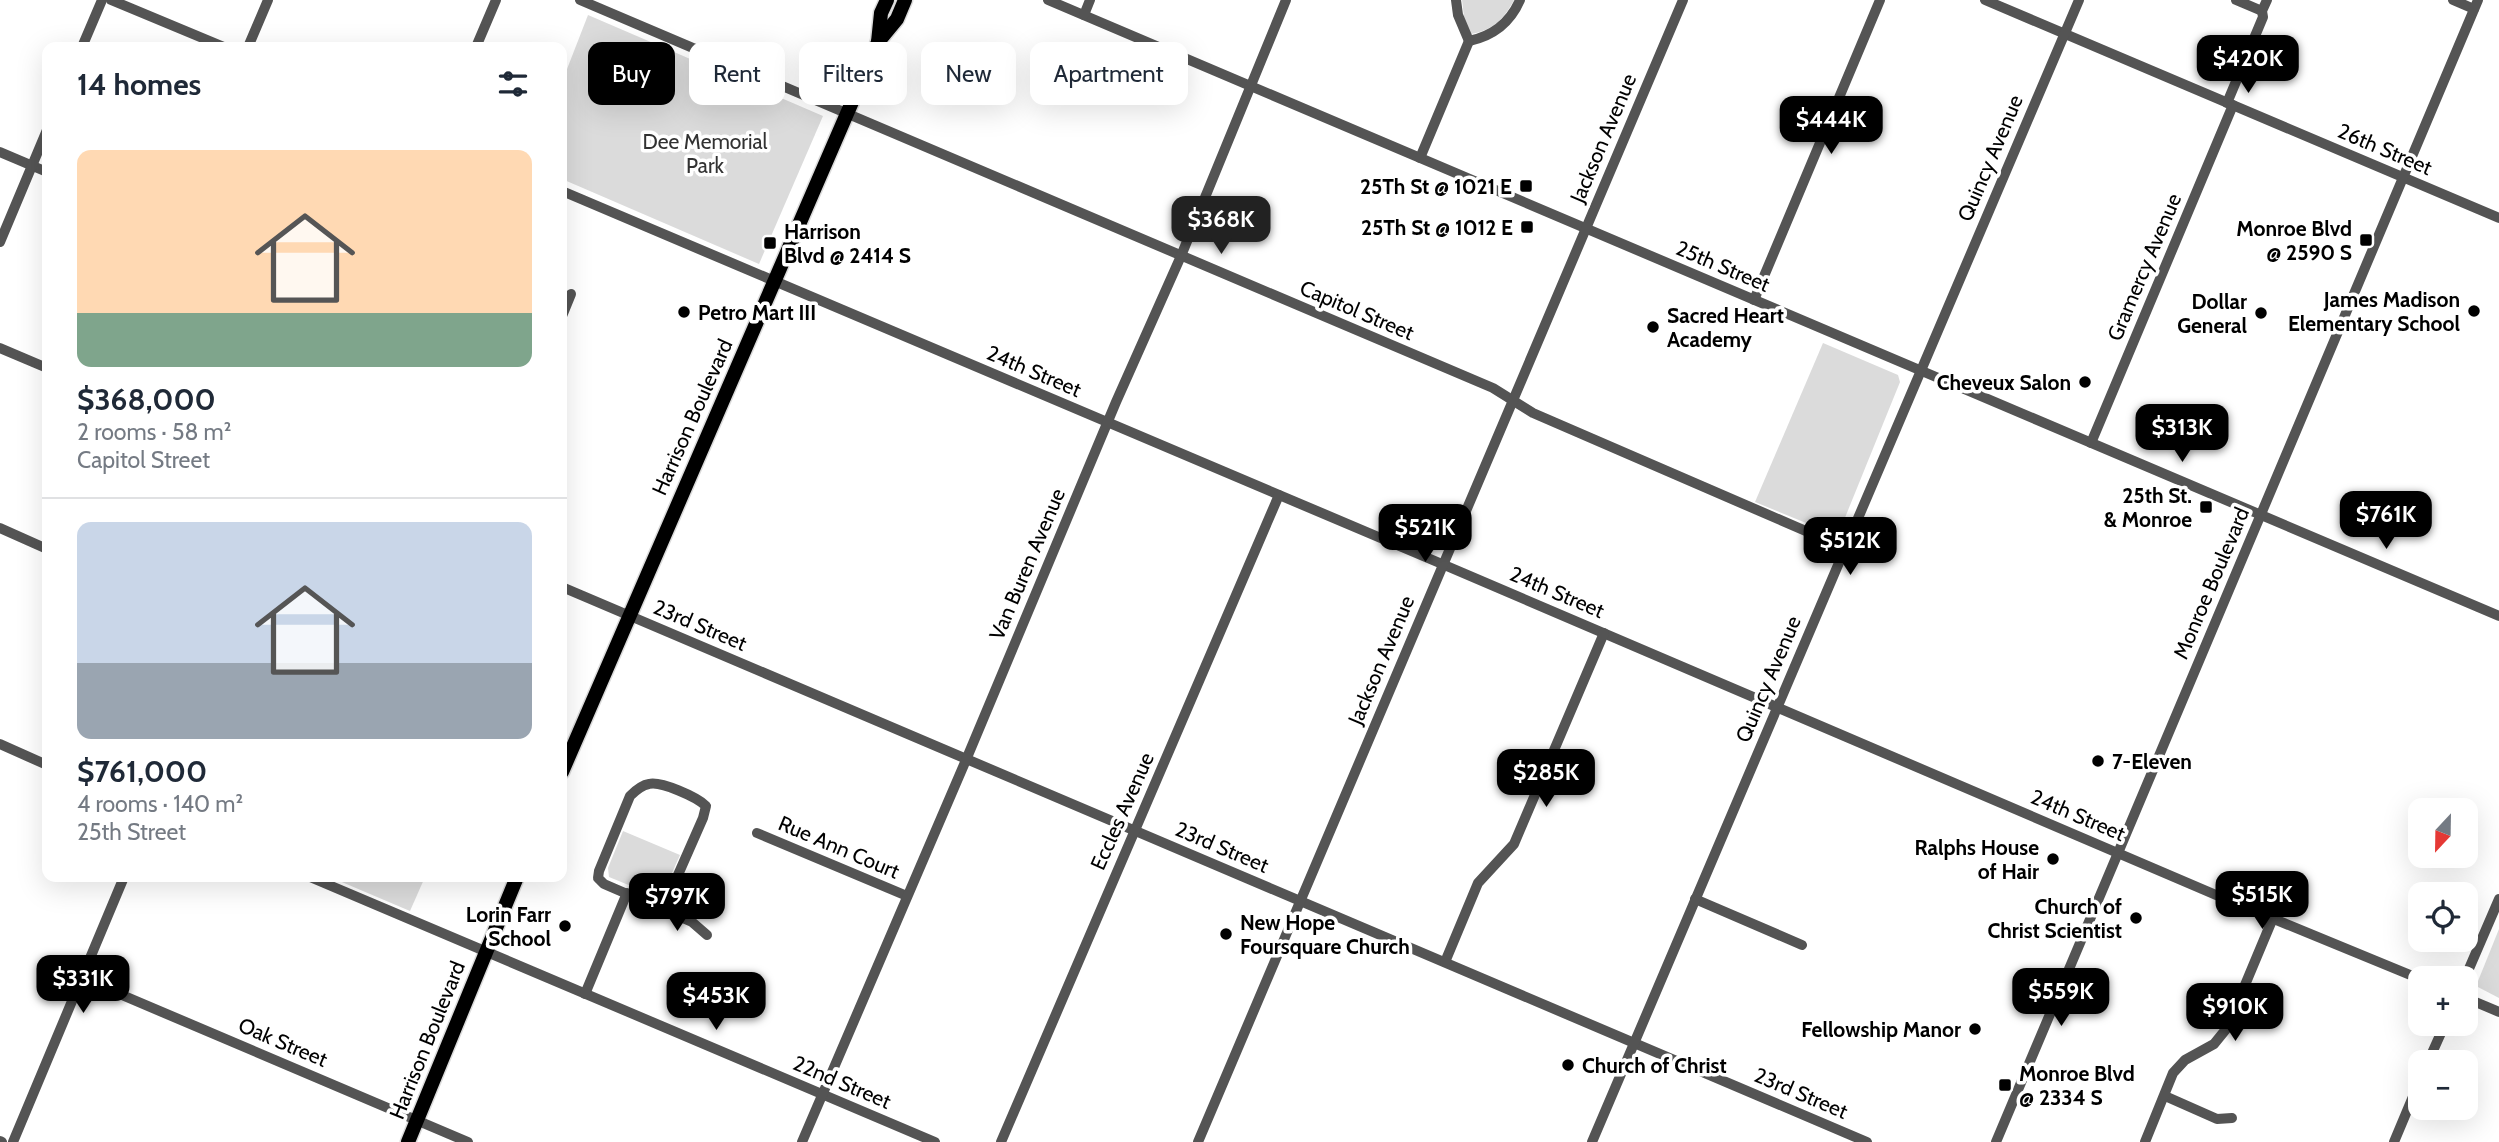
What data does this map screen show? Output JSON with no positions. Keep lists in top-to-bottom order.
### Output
{
  "streets": {
    "main road": ["Harrison Boulevard"],
    "street": [
      "Jackson Avenue",
      "26th Street",
      "Quincy Avenue",
      "25th Street",
      "Gramercy Avenue",
      "Capitol Street",
      "24th Street",
      "Van Buren Avenue",
      "Monroe Boulevard",
      "23rd Street",
      "Eccles Avenue",
      "Rue Ann Court",
      "Oak Street",
      "22nd Street"
    ]
  },
  "crossings": [
    ["Jackson Avenue", "25th Street"],
    ["Jackson Avenue", "Capitol Street"],
    ["Jackson Avenue", "24th Street"],
    ["Jackson Avenue", "23rd Street"],
    ["26th Street", "Quincy Avenue"],
    ["26th Street", "Gramercy Avenue"],
    ["26th Street", "Monroe Boulevard"],
    ["Quincy Avenue", "25th Street"],
    ["Quincy Avenue", "Capitol Street"],
    ["Quincy Avenue", "24th Street"],
    ["Quincy Avenue", "23rd Street"],
    ["25th Street", "Gramercy Avenue"],
    ["25th Street", "Van Buren Avenue"],
    ["25th Street", "Monroe Boulevard"],
    ["Capitol Street", "Harrison Boulevard"],
    ["Capitol Street", "Van Buren Avenue"],
    ["24th Street", "Harrison Boulevard"],
    ["24th Street", "Van Buren Avenue"],
    ["24th Street", "Monroe Boulevard"],
    ["24th Street", "Eccles Avenue"],
    ["Harrison Boulevard", "23rd Street"],
    ["Harrison Boulevard", "Oak Street"],
    ["Harrison Boulevard", "22nd Street"],
    ["Van Buren Avenue", "23rd Street"],
    ["Van Buren Avenue", "Rue Ann Court"],
    ["Van Buren Avenue", "22nd Street"],
    ["23rd Street", "Eccles Avenue"]
  ],
  "parks": ["Dee Memorial Park"],
  "places": {
    "transit": [
      "25Th St @ 1021 E",
      "25Th St @ 1012 E",
      "Monroe Blvd @ 2590 S",
      "Harrison Blvd @ 2414 S",
      "25th St. & Monroe",
      "Monroe Blvd @ 2334 S"
    ],
    "other": [
      "James Madison Elementary School",
      "Petro Mart III",
      "Dollar General",
      "Sacred Heart Academy",
      "Cheveux Salon",
      "7-Eleven",
      "Ralphs House of Hair",
      "Church of Christ Scientist",
      "Lorin Farr School",
      "New Hope Foursquare Church",
      "Fellowship Manor",
      "Church of Christ"
    ]
  },
  "north": "bottom",
  "page": {
    "price": [
      "$420K",
      "$444K",
      "$368K",
      "$313K",
      "$761K",
      "$521K",
      "$512K",
      "$285K",
      "$515K",
      "$797K",
      "$331K",
      "$559K",
      "$453K",
      "$910K"
    ],
    "chip": [
      "Buy",
      "Rent",
      "Filters",
      "New",
      "Apartment"
    ],
    "heading": "14 homes",
    "list": [
      {
        "name": "$368,000",
        "note": "2 rooms · 58 m² · Capitol Street"
      },
      {
        "name": "$761,000",
        "note": "4 rooms · 140 m² · 25th Street"
      }
    ],
    "map_buttons": ["+", "−"]
  }
}
